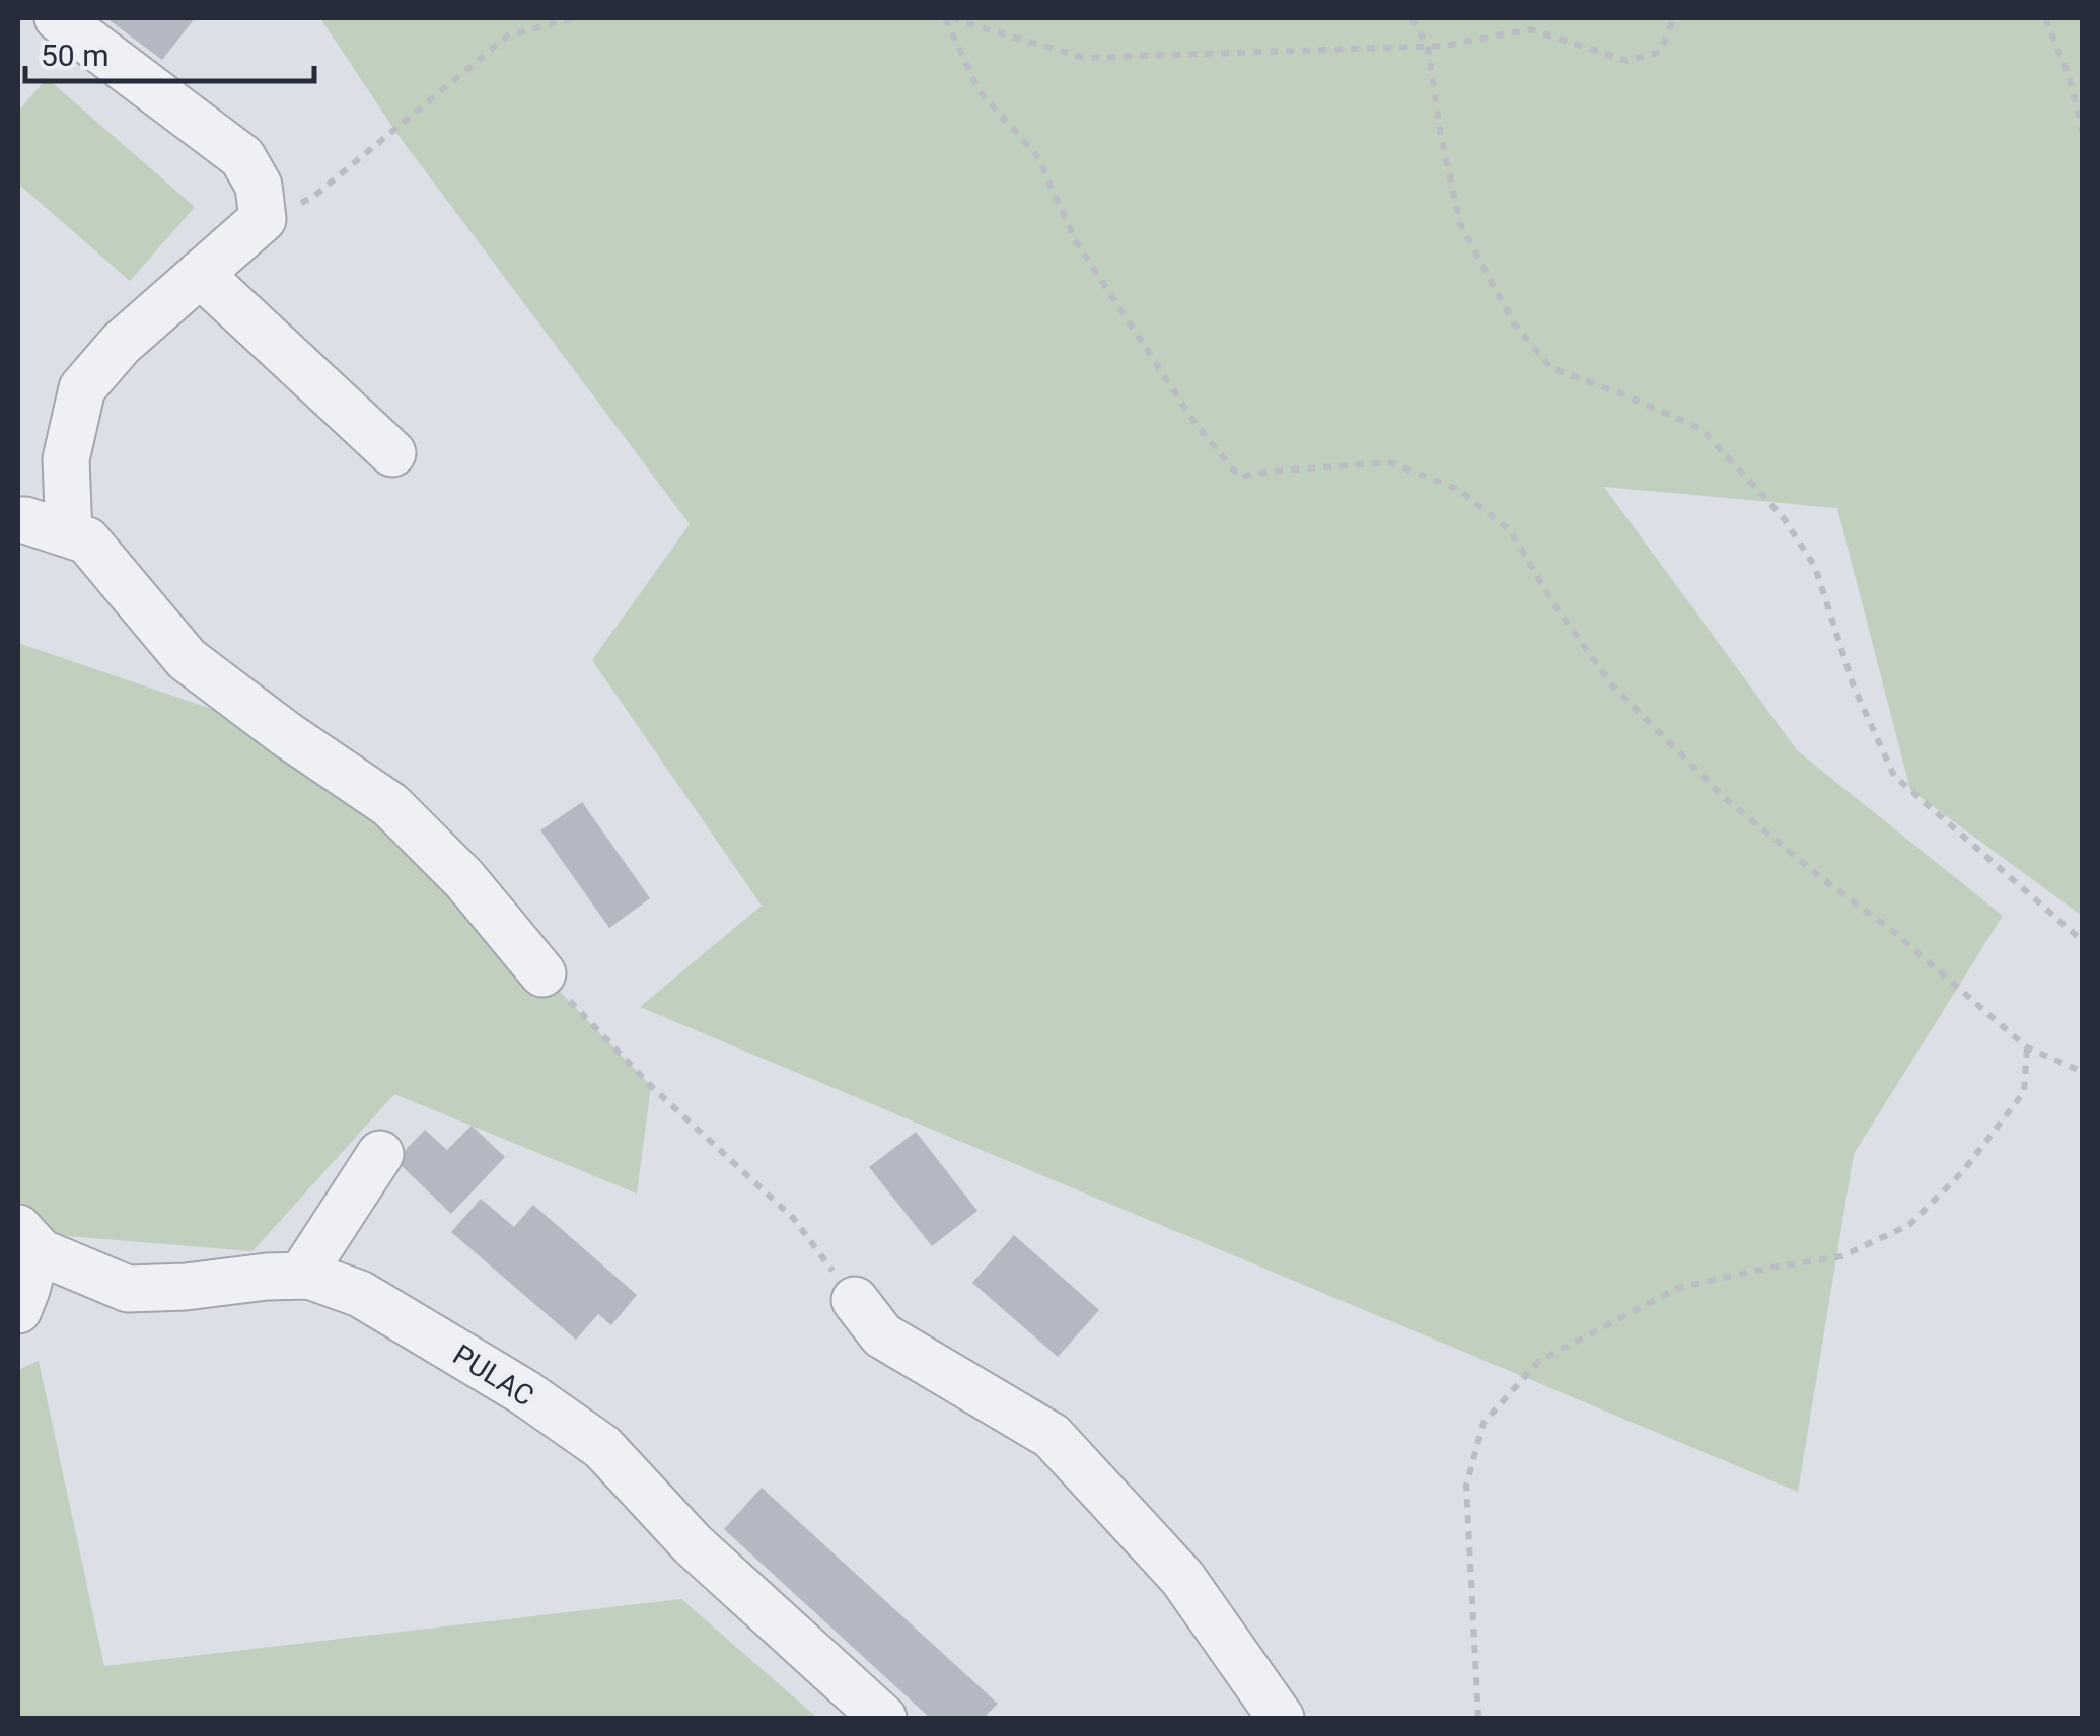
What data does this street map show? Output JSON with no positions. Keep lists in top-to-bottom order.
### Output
{
  "streets": {
    "street": ["PULAC"]
  },
  "scale_bar": "50 m"
}
